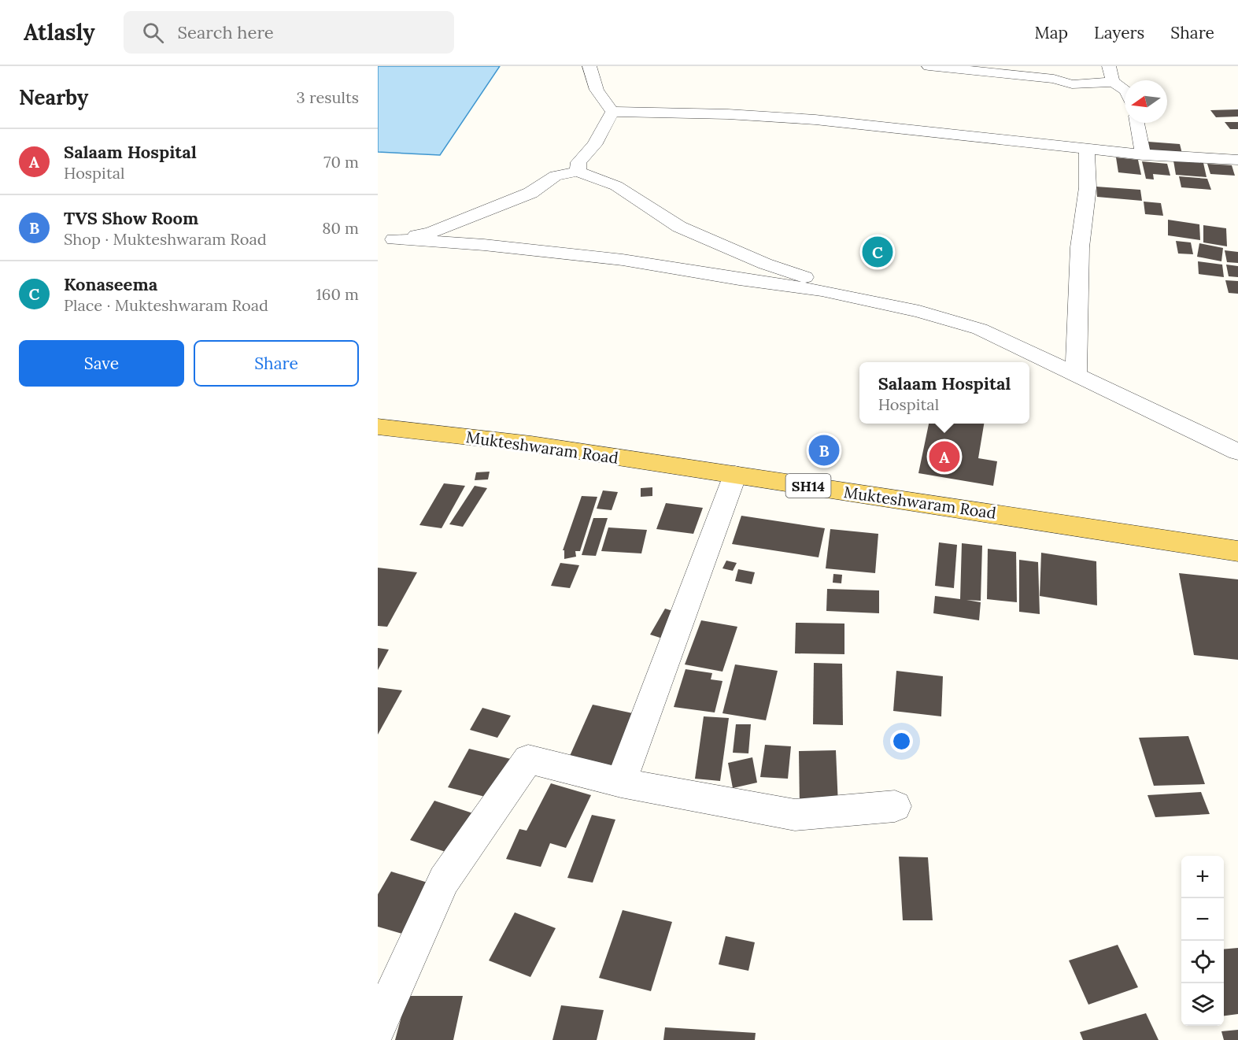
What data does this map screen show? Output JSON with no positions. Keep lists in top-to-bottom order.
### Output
{
  "streets": {
    "main road": ["Mukteshwaram Road", "SH14"]
  },
  "north": "left",
  "page": {
    "header": "Atlasly",
    "search": "Search here",
    "nav": ["Map", "Layers", "Share"],
    "heading": ["Nearby", "3 results"],
    "list": [
      {
        "mark": "A",
        "name": "Salaam Hospital",
        "note": "Hospital",
        "value": "70 m"
      },
      {
        "mark": "B",
        "name": "TVS Show Room",
        "note": "Shop · Mukteshwaram Road",
        "value": "80 m"
      },
      {
        "mark": "C",
        "name": "Konaseema",
        "note": "Place · Mukteshwaram Road",
        "value": "160 m"
      }
    ],
    "pins": ["C", "B", "A"],
    "buttons": ["Save", "Share"],
    "popup": ["Salaam Hospital", "Hospital"],
    "map_buttons": ["+", "−"]
  }
}
